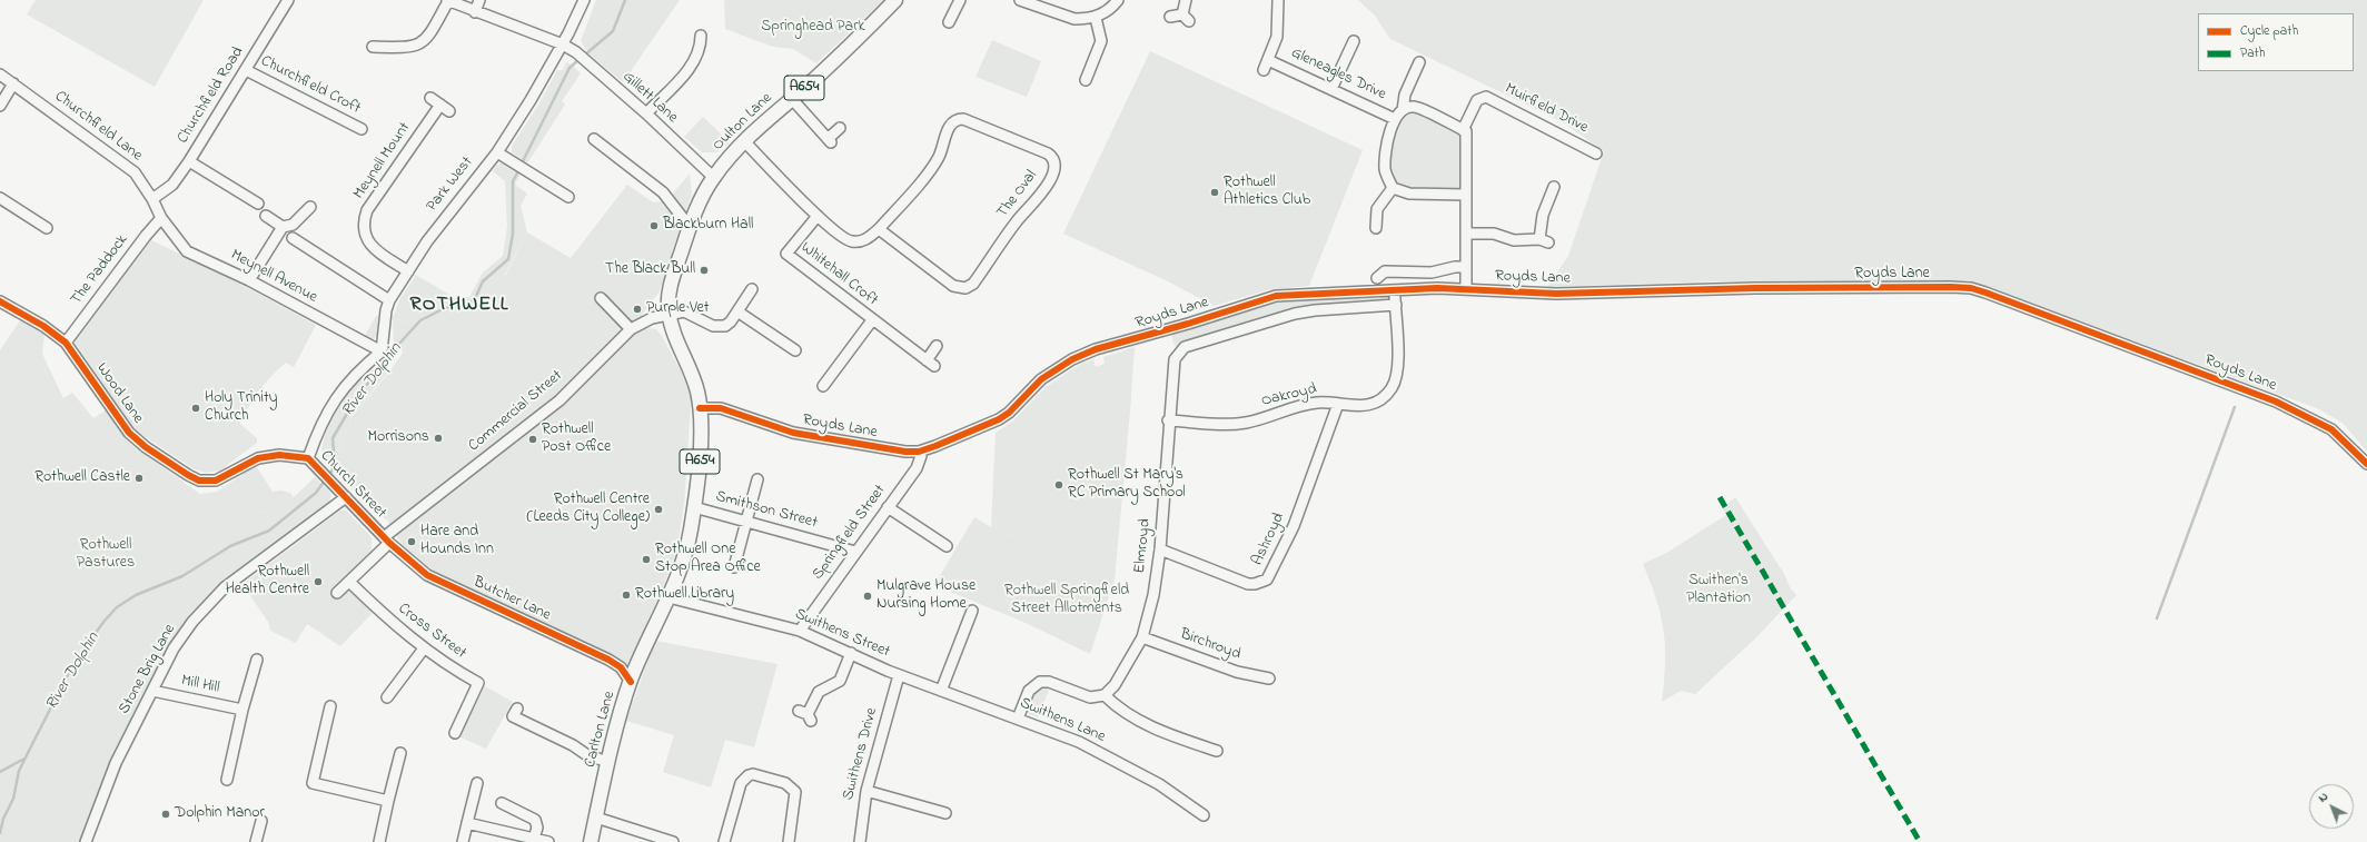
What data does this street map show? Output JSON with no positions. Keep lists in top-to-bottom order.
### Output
{
  "streets": {
    "main road": ["A654", "Oulton Lane", "Carlton Lane"],
    "street": [
      "Gleneagles Drive",
      "Churchfield Croft",
      "Churchfield Road",
      "Gillett Lane",
      "Muirfield Drive",
      "Churchfield Lane",
      "Meynell Mount",
      "Park West",
      "The Oval",
      "The Paddock",
      "Whitehall Croft",
      "Royds Lane",
      "Meynell Avenue",
      "Wood Lane",
      "Oakroyd",
      "Commercial Street",
      "Church Street",
      "Smithson Street",
      "Springfield Street",
      "Ashroyd",
      "Elmroyd",
      "Butcher Lane",
      "Cross Street",
      "Swithens Street",
      "Birchroyd",
      "Stone Brig Lane",
      "Mill Hill",
      "Swithens Lane",
      "Swithens Drive"
    ]
  },
  "crossings": [
    ["Gleneagles Drive", "Muirfield Drive"],
    ["Churchfield Croft", "Churchfield Road"],
    ["A654", "Gillett Lane"],
    ["A654", "Oulton Lane"],
    ["A654", "Royds Lane"],
    ["A654", "Commercial Street"],
    ["A654", "Smithson Street"],
    ["A654", "Swithens Street"],
    ["A654", "Carlton Lane"],
    ["Churchfield Road", "Churchfield Lane"],
    ["Gillett Lane", "Oulton Lane"],
    ["Gillett Lane", "Park West"],
    ["Oulton Lane", "The Oval"],
    ["Churchfield Lane", "The Paddock"],
    ["Churchfield Lane", "Meynell Avenue"],
    ["Meynell Mount", "Park West"],
    ["Park West", "Meynell Avenue"],
    ["The Oval", "Whitehall Croft"],
    ["The Paddock", "Meynell Avenue"],
    ["The Paddock", "Wood Lane"],
    ["Royds Lane", "Oakroyd"],
    ["Royds Lane", "Springfield Street"],
    ["Wood Lane", "Church Street"],
    ["Oakroyd", "Ashroyd"],
    ["Oakroyd", "Elmroyd"],
    ["Commercial Street", "Church Street"],
    ["Commercial Street", "Butcher Lane"],
    ["Commercial Street", "Cross Street"],
    ["Church Street", "Butcher Lane"],
    ["Church Street", "Stone Brig Lane"],
    ["Smithson Street", "Springfield Street"],
    ["Springfield Street", "Swithens Street"],
    ["Ashroyd", "Elmroyd"],
    ["Elmroyd", "Birchroyd"],
    ["Butcher Lane", "Carlton Lane"],
    ["Swithens Street", "Swithens Lane"],
    ["Swithens Street", "Carlton Lane"],
    ["Swithens Street", "Swithens Drive"],
    ["Stone Brig Lane", "Mill Hill"],
    ["Swithens Lane", "Swithens Drive"]
  ],
  "districts": ["ROTHWELL"],
  "water": ["River Dolphin"],
  "parks": [
    "Springhead Park",
    "Rothwell Pastures",
    "Swithen's Plantation",
    "Rothwell Springfield Street Allotments"
  ],
  "places": [
    "Rothwell Athletics Club",
    "Blackburn Hall",
    "The Black Bull",
    "Purple Vet",
    "Holy Trinity Church",
    "Morrisons",
    "Rothwell Post Office",
    "Rothwell Castle",
    "Rothwell St Mary's RC Primary School",
    "Rothwell Centre (Leeds City College)",
    "Hare and Hounds Inn",
    "Rothwell One Stop Area Office",
    "Rothwell Health Centre",
    "Rothwell Library",
    "Mulgrave House Nursing Home",
    "Dolphin Manor"
  ],
  "legend": ["Cycle path", "Path"],
  "north": "top left"
}
